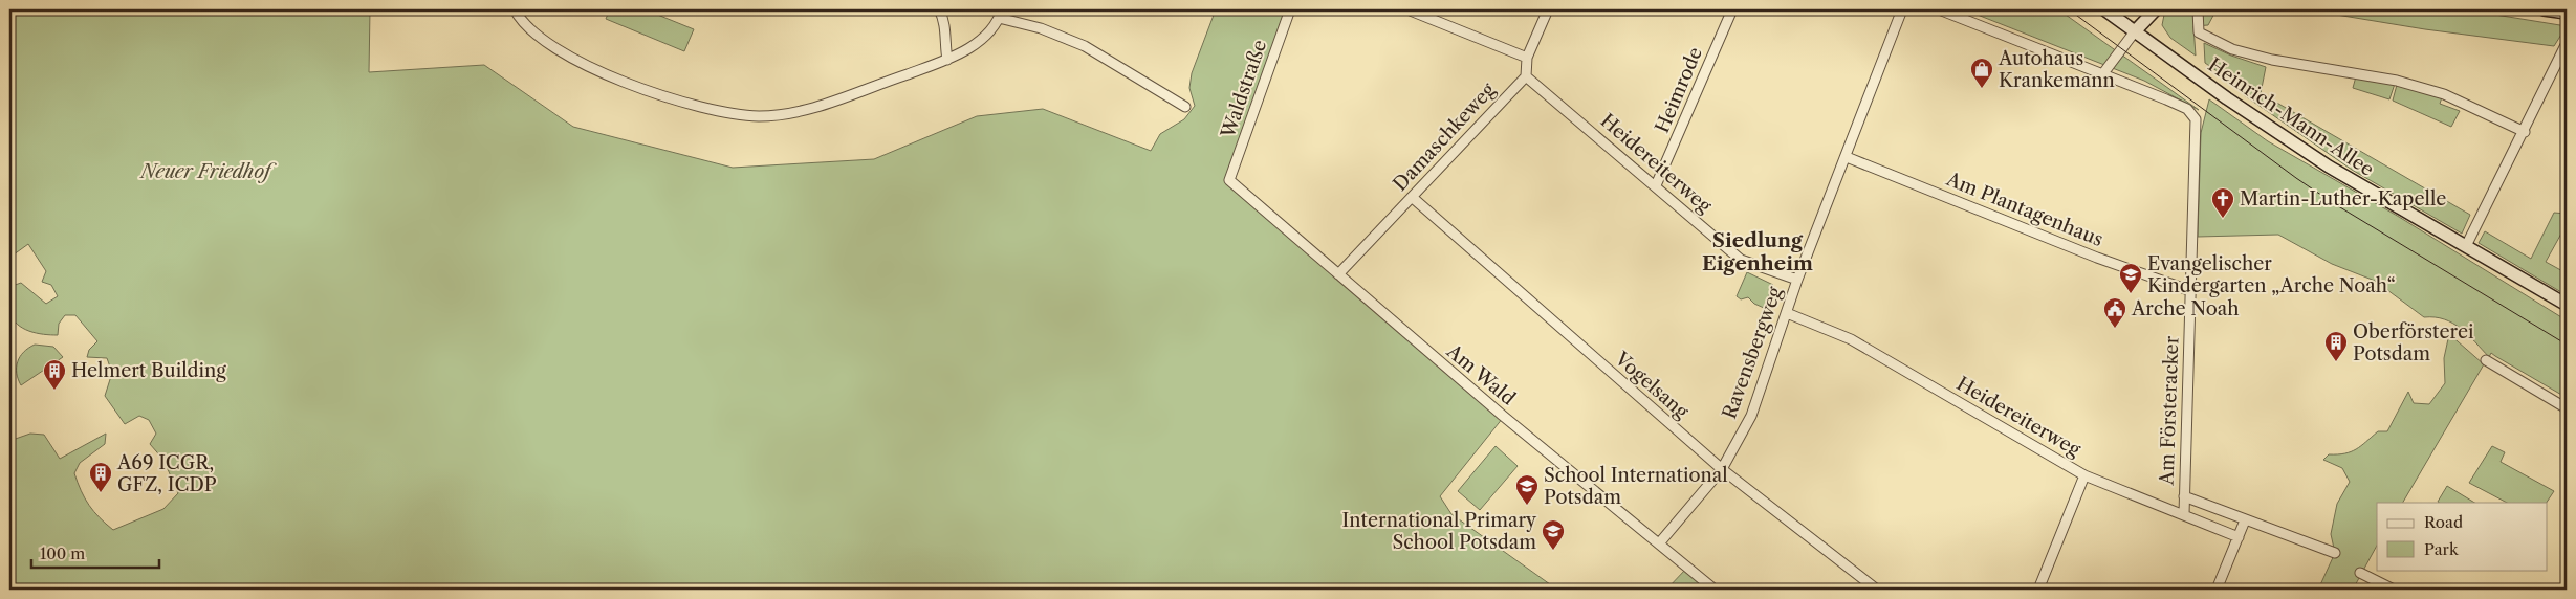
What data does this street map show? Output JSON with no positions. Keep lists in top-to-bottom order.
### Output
{
  "streets": {
    "main road": ["Heinrich-Mann-Allee"],
    "street": [
      "Waldstraße",
      "Heimrode",
      "Damaschkeweg",
      "Heidereiterweg",
      "Am Plantagenhaus",
      "Ravensbergweg",
      "Am Wald",
      "Vogelsang",
      "Am Försteracker"
    ]
  },
  "crossings": [
    ["Waldstraße", "Am Wald"],
    ["Heimrode", "Heidereiterweg"],
    ["Damaschkeweg", "Heidereiterweg"],
    ["Damaschkeweg", "Am Wald"],
    ["Damaschkeweg", "Vogelsang"],
    ["Heidereiterweg", "Ravensbergweg"],
    ["Heidereiterweg", "Am Försteracker"],
    ["Am Plantagenhaus", "Ravensbergweg"],
    ["Am Plantagenhaus", "Am Försteracker"],
    ["Ravensbergweg", "Am Wald"],
    ["Ravensbergweg", "Vogelsang"]
  ],
  "districts": ["Siedlung Eigenheim"],
  "parks": ["Neuer Friedhof"],
  "places": {
    "shop": ["Autohaus Krankemann"],
    "church": ["Martin-Luther-Kapelle"],
    "school or university": ["Evangelischer Kindergarten „Arche Noah“", "School International Potsdam", "International Primary School Potsdam"],
    "public building": ["Arche Noah"],
    "building": ["Oberförsterei Potsdam", "Helmert Building", "A69 ICGR, GFZ, ICDP"]
  },
  "legend": ["Road", "Park"],
  "scale_bar": "100 m"
}
